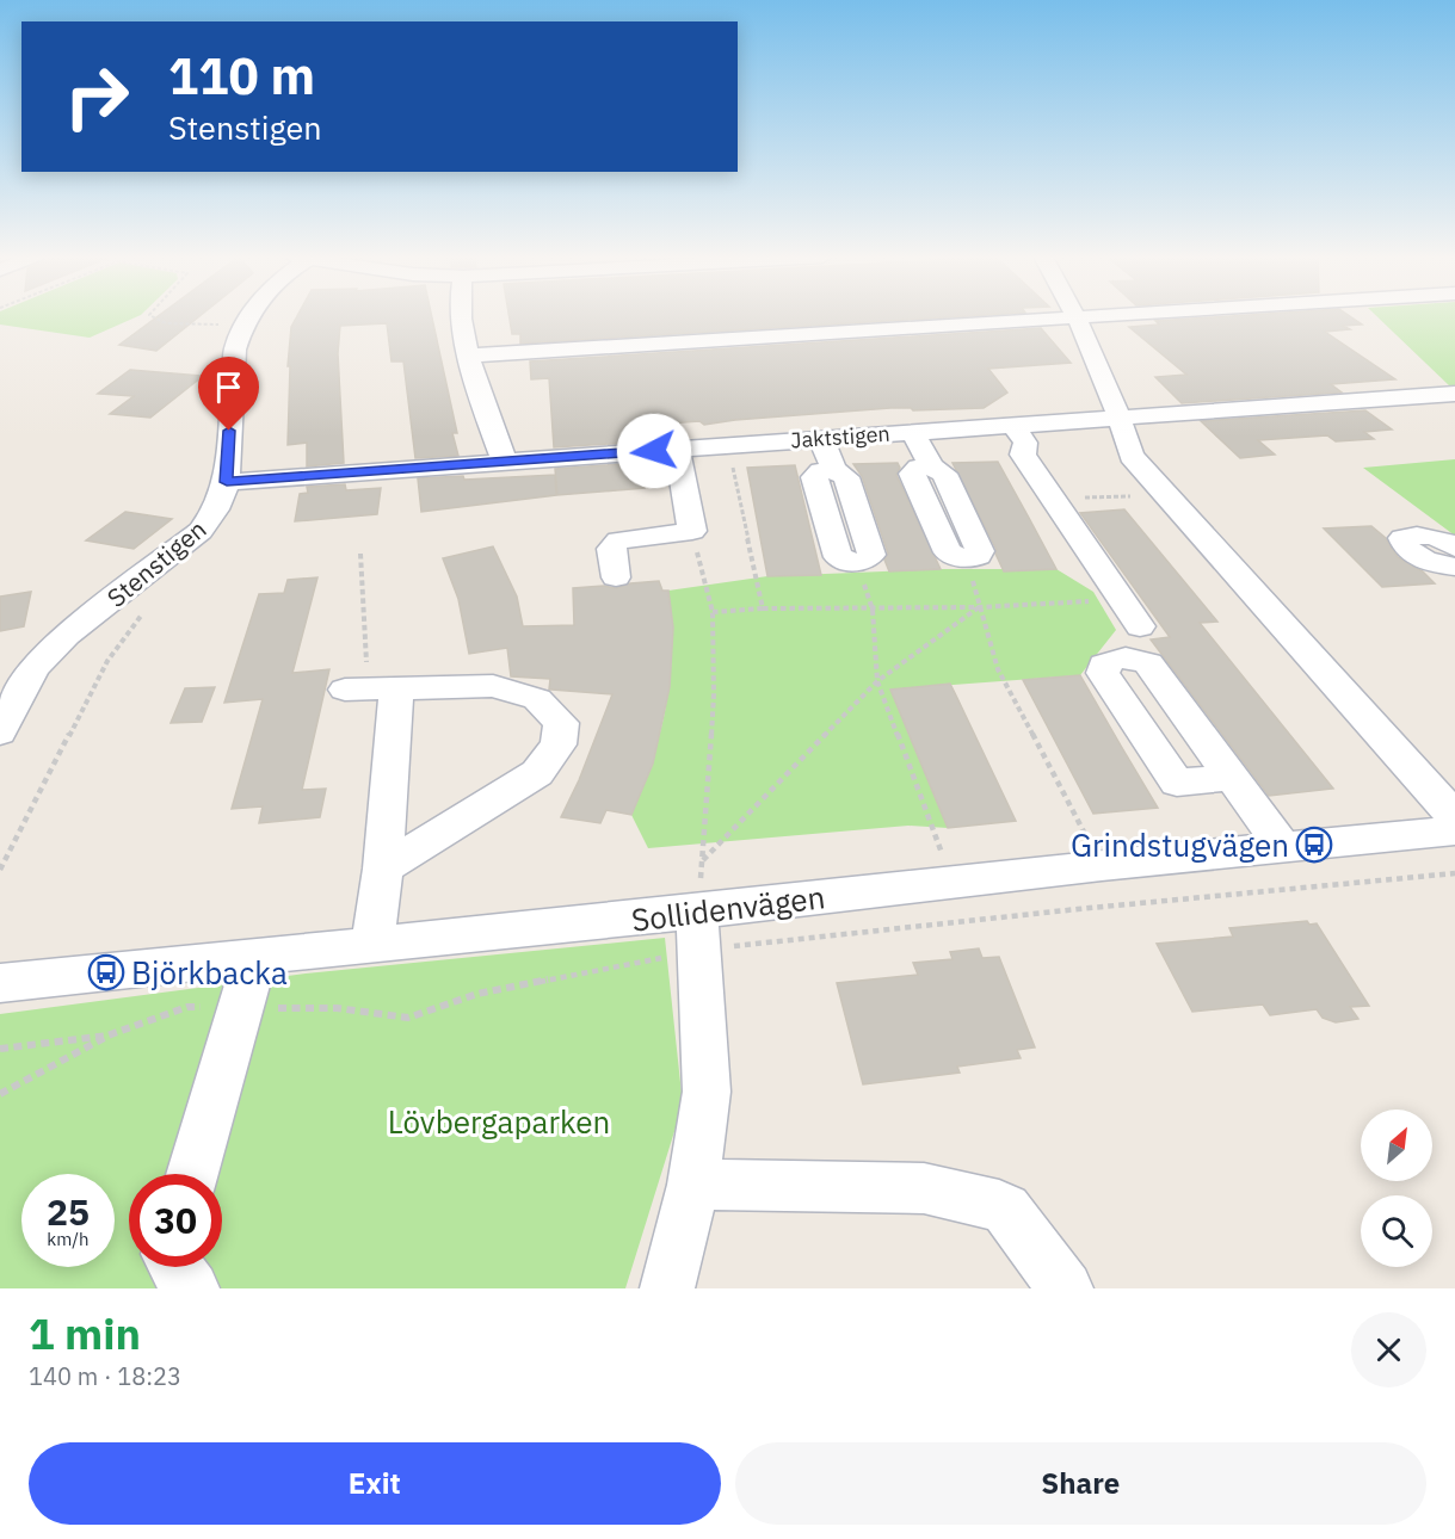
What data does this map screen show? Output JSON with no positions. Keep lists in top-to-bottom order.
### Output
{
  "streets": {
    "street": ["Jaktstigen", "Stenstigen", "Sollidenvägen"]
  },
  "crossings": [
    ["Jaktstigen", "Stenstigen"]
  ],
  "parks": ["Lövbergaparken"],
  "places": {
    "bus stop": ["Grindstugvägen", "Björkbacka"]
  },
  "north": "top right",
  "page": {
    "turn": ["110 m", "Stenstigen"],
    "speed": "25 km/h",
    "limit": "30",
    "heading": ["1 min", "140 m · 18:23"],
    "buttons": ["Exit", "Share"]
  }
}
